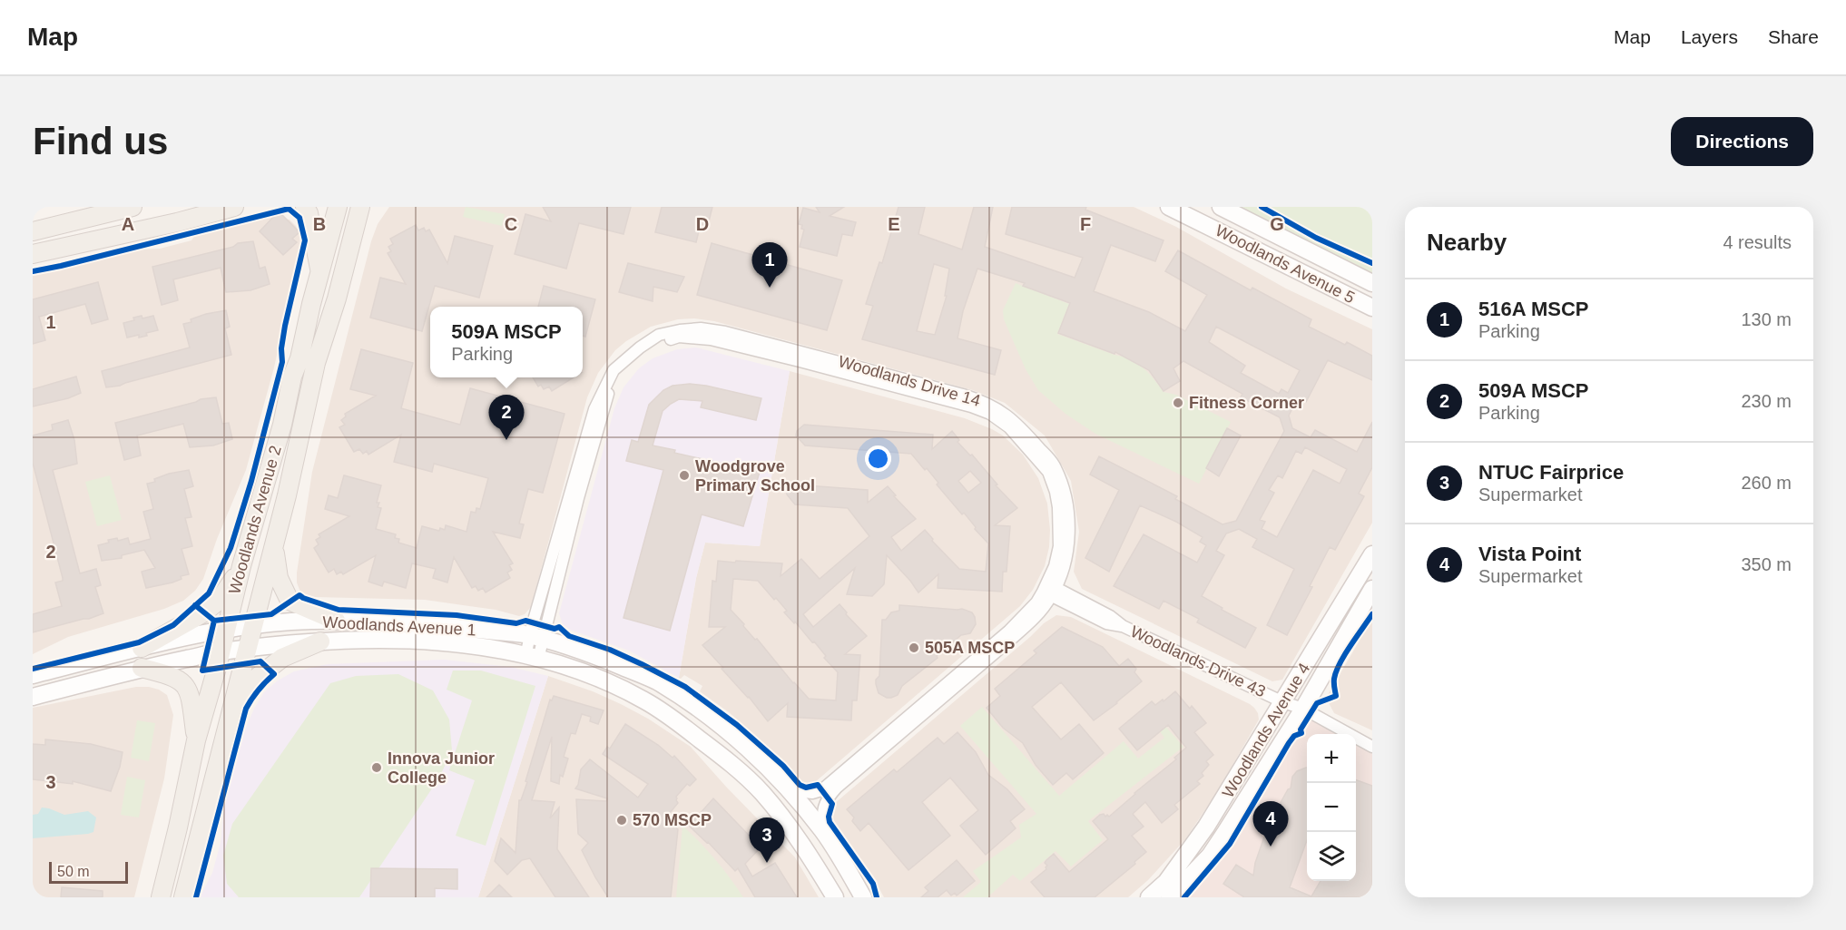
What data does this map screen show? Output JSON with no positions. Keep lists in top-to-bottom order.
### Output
{
  "streets": {
    "main road": ["Woodlands Avenue 2"],
    "street": [
      "Woodlands Avenue 5",
      "Woodlands Drive 14",
      "Woodlands Avenue 1",
      "Woodlands Drive 43",
      "Woodlands Avenue 4"
    ]
  },
  "crossings": [
    ["Woodlands Drive 14", "Woodlands Avenue 1"],
    ["Woodlands Drive 14", "Woodlands Drive 43"],
    ["Woodlands Avenue 2", "Woodlands Avenue 1"],
    ["Woodlands Drive 43", "Woodlands Avenue 4"]
  ],
  "places": [
    "Fitness Corner",
    "Woodgrove Primary School",
    "505A MSCP",
    "Innova Junior College",
    "570 MSCP"
  ],
  "scale_bar": "50 m",
  "page": {
    "header": "Map",
    "nav": ["Map", "Layers", "Share"],
    "buttons": "Directions",
    "title": "Find us",
    "heading": ["Nearby", "4 results"],
    "pins": [
      "1",
      "2",
      "4",
      "3"
    ],
    "list": [
      {
        "mark": "1",
        "name": "516A MSCP",
        "note": "Parking",
        "value": "130 m"
      },
      {
        "mark": "2",
        "name": "509A MSCP",
        "note": "Parking",
        "value": "230 m"
      },
      {
        "mark": "3",
        "name": "NTUC Fairprice",
        "note": "Supermarket",
        "value": "260 m"
      },
      {
        "mark": "4",
        "name": "Vista Point",
        "note": "Supermarket",
        "value": "350 m"
      }
    ],
    "popup": ["509A MSCP", "Parking"],
    "map_buttons": ["+", "−"],
    "scale": "50 m"
  },
  "grid": {
    "columns": [
      "A",
      "B",
      "C",
      "D",
      "E",
      "F",
      "G"
    ],
    "rows": ["1", "2", "3"]
  }
}
